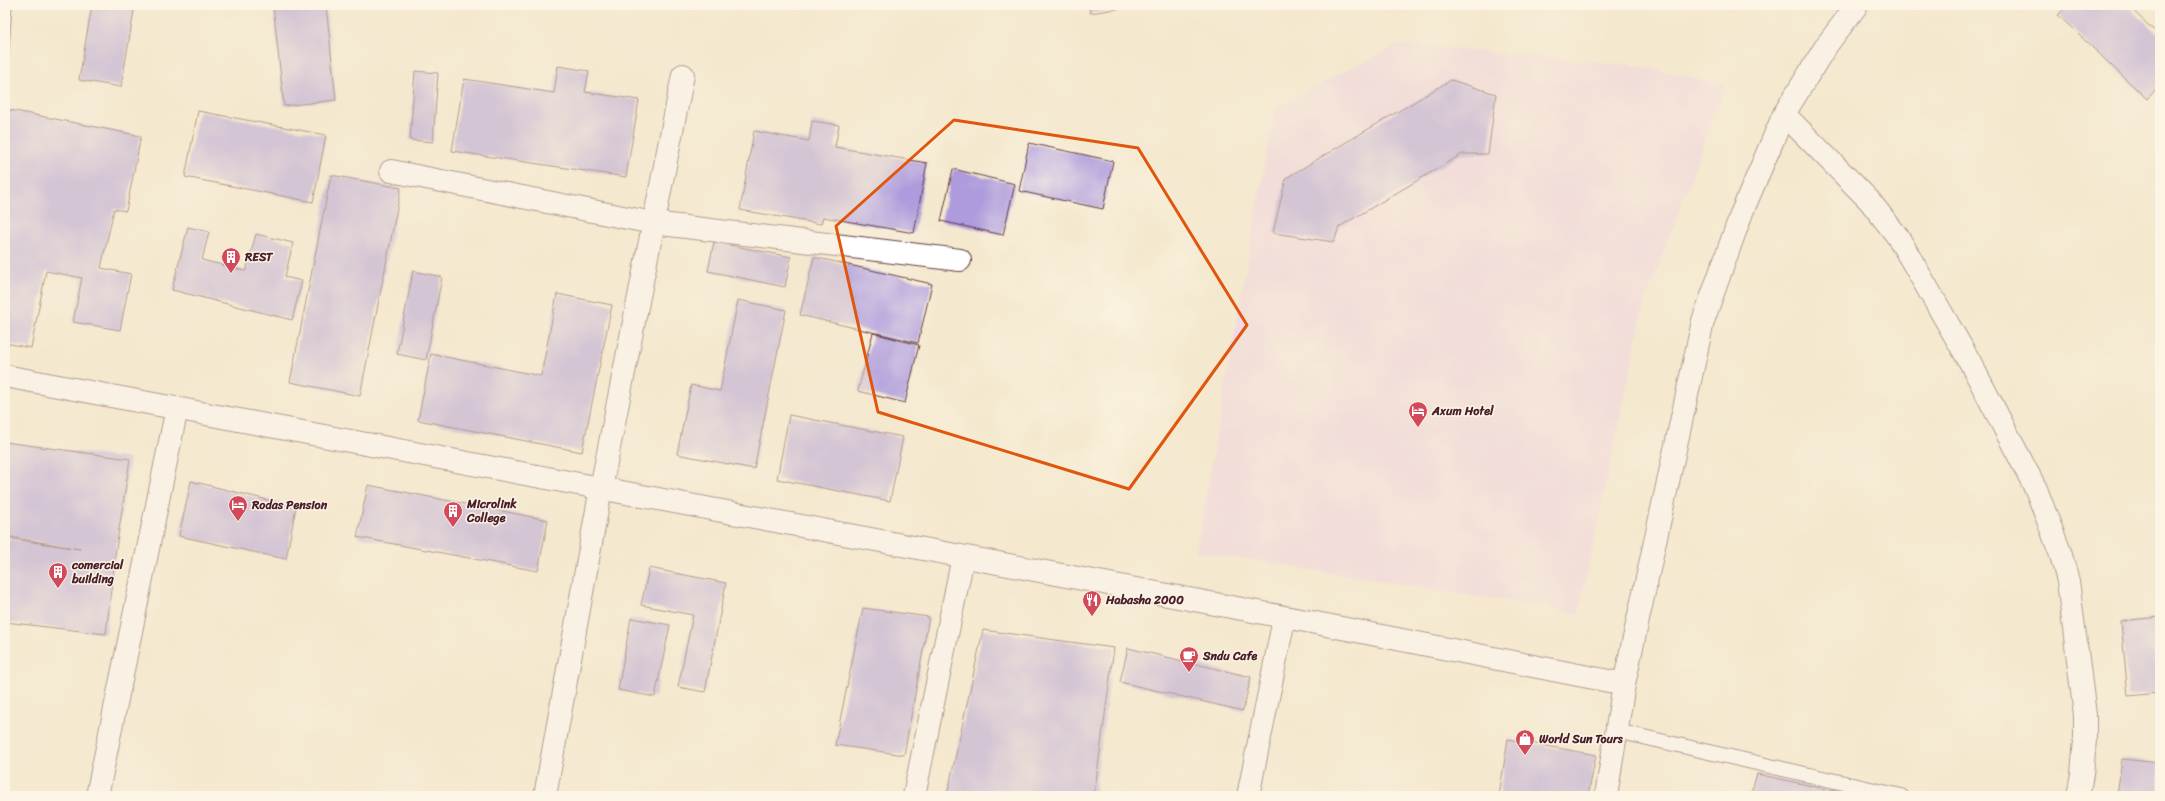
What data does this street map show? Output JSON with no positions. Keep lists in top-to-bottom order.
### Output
{
  "places": {
    "building": ["REST", "Microlink College", "comercial building"],
    "hotel": ["Axum Hotel", "Rodas Pension"],
    "restaurant": ["Habasha 2000"],
    "cafe": ["Sndu Cafe"],
    "shop": ["World Sun Tours"]
  }
}
